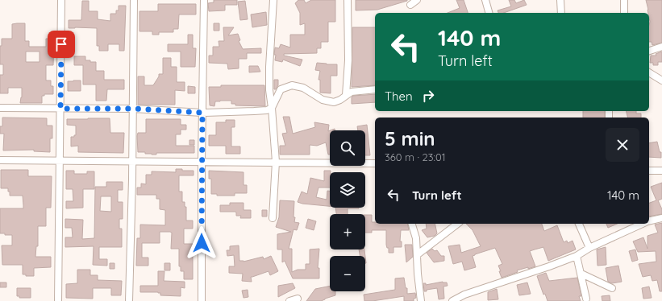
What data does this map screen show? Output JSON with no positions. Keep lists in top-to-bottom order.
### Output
{
  "page": {
    "turn": ["140 m", "Turn left"],
    "then": "Then",
    "heading": ["5 min", "360 m · 23:01"],
    "map_buttons": ["+", "−"],
    "list": [
      {
        "name": "Turn left",
        "value": "140 m"
      }
    ]
  }
}
